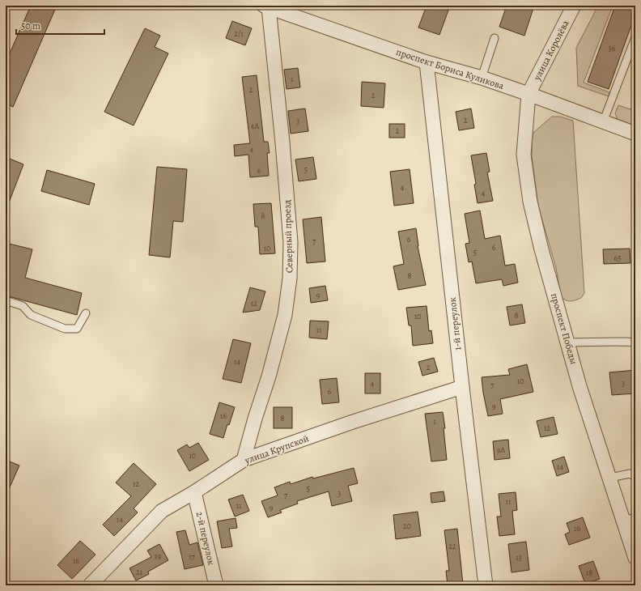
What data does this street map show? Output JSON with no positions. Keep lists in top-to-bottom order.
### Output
{
  "streets": {
    "street": [
      "улица Королёва",
      "проспект Бориса Куликова",
      "Северный проезд",
      "1-й переулок",
      "проспект Победы",
      "улица Крупской",
      "2-й переулок"
    ]
  },
  "crossings": [
    ["улица Королёва", "проспект Бориса Куликова"],
    ["улица Королёва", "проспект Победы"],
    ["проспект Бориса Куликова", "Северный проезд"],
    ["проспект Бориса Куликова", "1-й переулок"],
    ["проспект Бориса Куликова", "проспект Победы"],
    ["Северный проезд", "улица Крупской"],
    ["1-й переулок", "улица Крупской"],
    ["улица Крупской", "2-й переулок"]
  ],
  "house_numbers": [
    "2/1",
    "36",
    "1",
    "2",
    "2",
    "2",
    "3",
    "4А",
    "2",
    "4",
    "5",
    "6",
    "4",
    "4",
    "8",
    "6",
    "7",
    "6",
    "10",
    "5",
    "65",
    "8",
    "9",
    "12",
    "8",
    "10",
    "11",
    "14",
    "2",
    "10",
    "4",
    "3",
    "7",
    "6",
    "9",
    "16",
    "8",
    "1",
    "12",
    "9А",
    "10",
    "14",
    "12",
    "5",
    "3",
    "7",
    "11",
    "11",
    "9",
    "14",
    "20",
    "16",
    "22",
    "19",
    "17",
    "13",
    "16",
    "21",
    "18"
  ],
  "scale_bar": "50 m"
}
